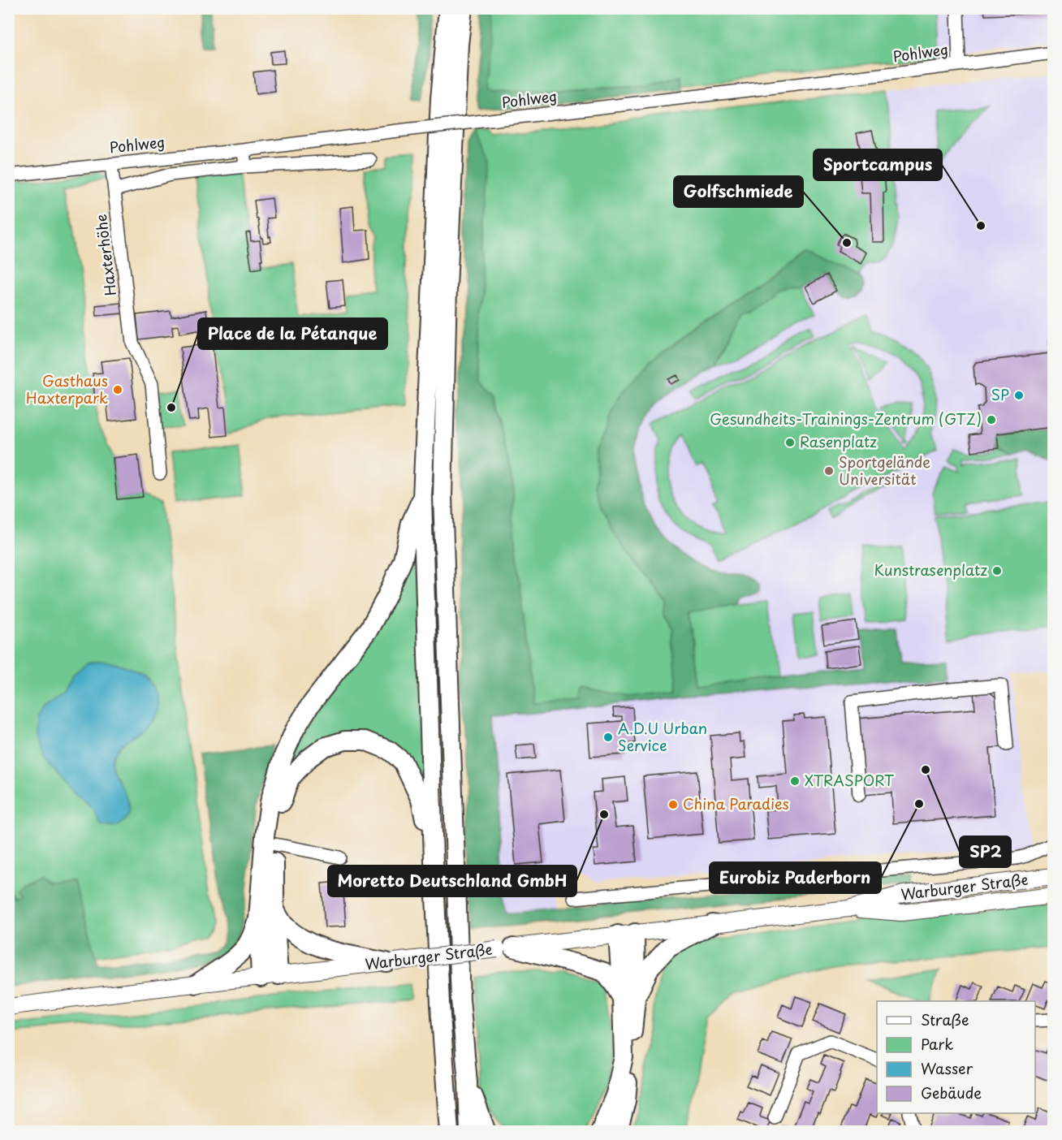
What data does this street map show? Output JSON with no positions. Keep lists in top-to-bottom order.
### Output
{
  "streets": {
    "main road": ["Warburger Straße"],
    "street": ["Pohlweg", "Haxterhöhe"]
  },
  "crossings": [
    ["Pohlweg", "Haxterhöhe"]
  ],
  "places": [
    "Sportcampus",
    "Golfschmiede",
    "Gasthaus Haxterpark",
    "SP",
    "Place de la Pétanque",
    "Gesundheits-Trainings-Zentrum (GTZ)",
    "Rasenplatz",
    "Sportgelände Universität",
    "Kunstrasenplatz",
    "A.D.U Urban Service",
    "SP2",
    "XTRASPORT",
    "Eurobiz Paderborn",
    "China Paradies",
    "Moretto Deutschland GmbH"
  ],
  "legend": [
    "Straße",
    "Park",
    "Wasser",
    "Gebäude"
  ]
}
